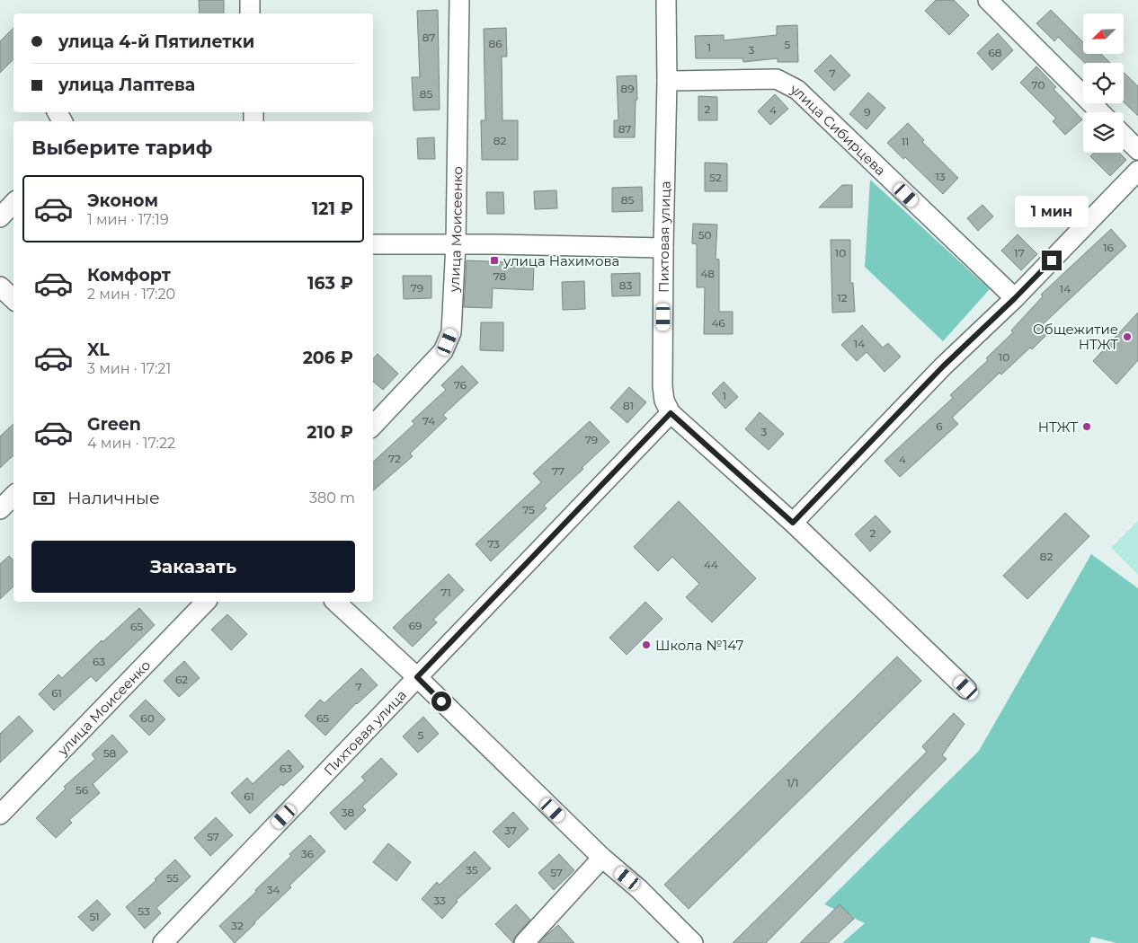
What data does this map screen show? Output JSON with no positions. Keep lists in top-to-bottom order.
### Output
{
  "streets": {
    "street": ["улица Сибирцева", "улица Моисеенко", "Пихтовая улица"]
  },
  "crossings": [
    ["улица Сибирцева", "Пихтовая улица"]
  ],
  "places": {
    "transit": ["улица Нахимова"],
    "other": ["Общежитие НТЖТ", "НТЖТ", "Школа №147"]
  },
  "house_numbers": [
    "87",
    "86",
    "5",
    "1",
    "3",
    "68",
    "7",
    "70",
    "89",
    "85",
    "2",
    "4",
    "9",
    "87",
    "82",
    "11",
    "13",
    "52",
    "85",
    "50",
    "16",
    "10",
    "17",
    "48",
    "78",
    "83",
    "79",
    "14",
    "12",
    "46",
    "14",
    "10",
    "76",
    "1",
    "81",
    "74",
    "6",
    "3",
    "79",
    "72",
    "4",
    "77",
    "75",
    "2",
    "73",
    "82",
    "44",
    "71",
    "69",
    "65",
    "63",
    "62",
    "7",
    "61",
    "60",
    "65",
    "5",
    "58",
    "63",
    "1/1",
    "56",
    "61",
    "38",
    "37",
    "57",
    "36",
    "35",
    "57",
    "55",
    "34",
    "33",
    "53",
    "51",
    "32"
  ],
  "north": "bottom left",
  "page": {
    "banner": ["улица 4-й Пятилетки", "улица Лаптева"],
    "heading": "Выберите тариф",
    "list": [
      {
        "name": "Эконом",
        "note": "1 мин · 17:19",
        "value": "121 ₽"
      },
      {
        "name": "Комфорт",
        "note": "2 мин · 17:20",
        "value": "163 ₽"
      },
      {
        "name": "XL",
        "note": "3 мин · 17:21",
        "value": "206 ₽"
      },
      {
        "name": "Green",
        "note": "4 мин · 17:22",
        "value": "210 ₽"
      }
    ],
    "bubble": "1 мин",
    "pay": ["Наличные", "380 m"],
    "buttons": "Заказать"
  }
}
